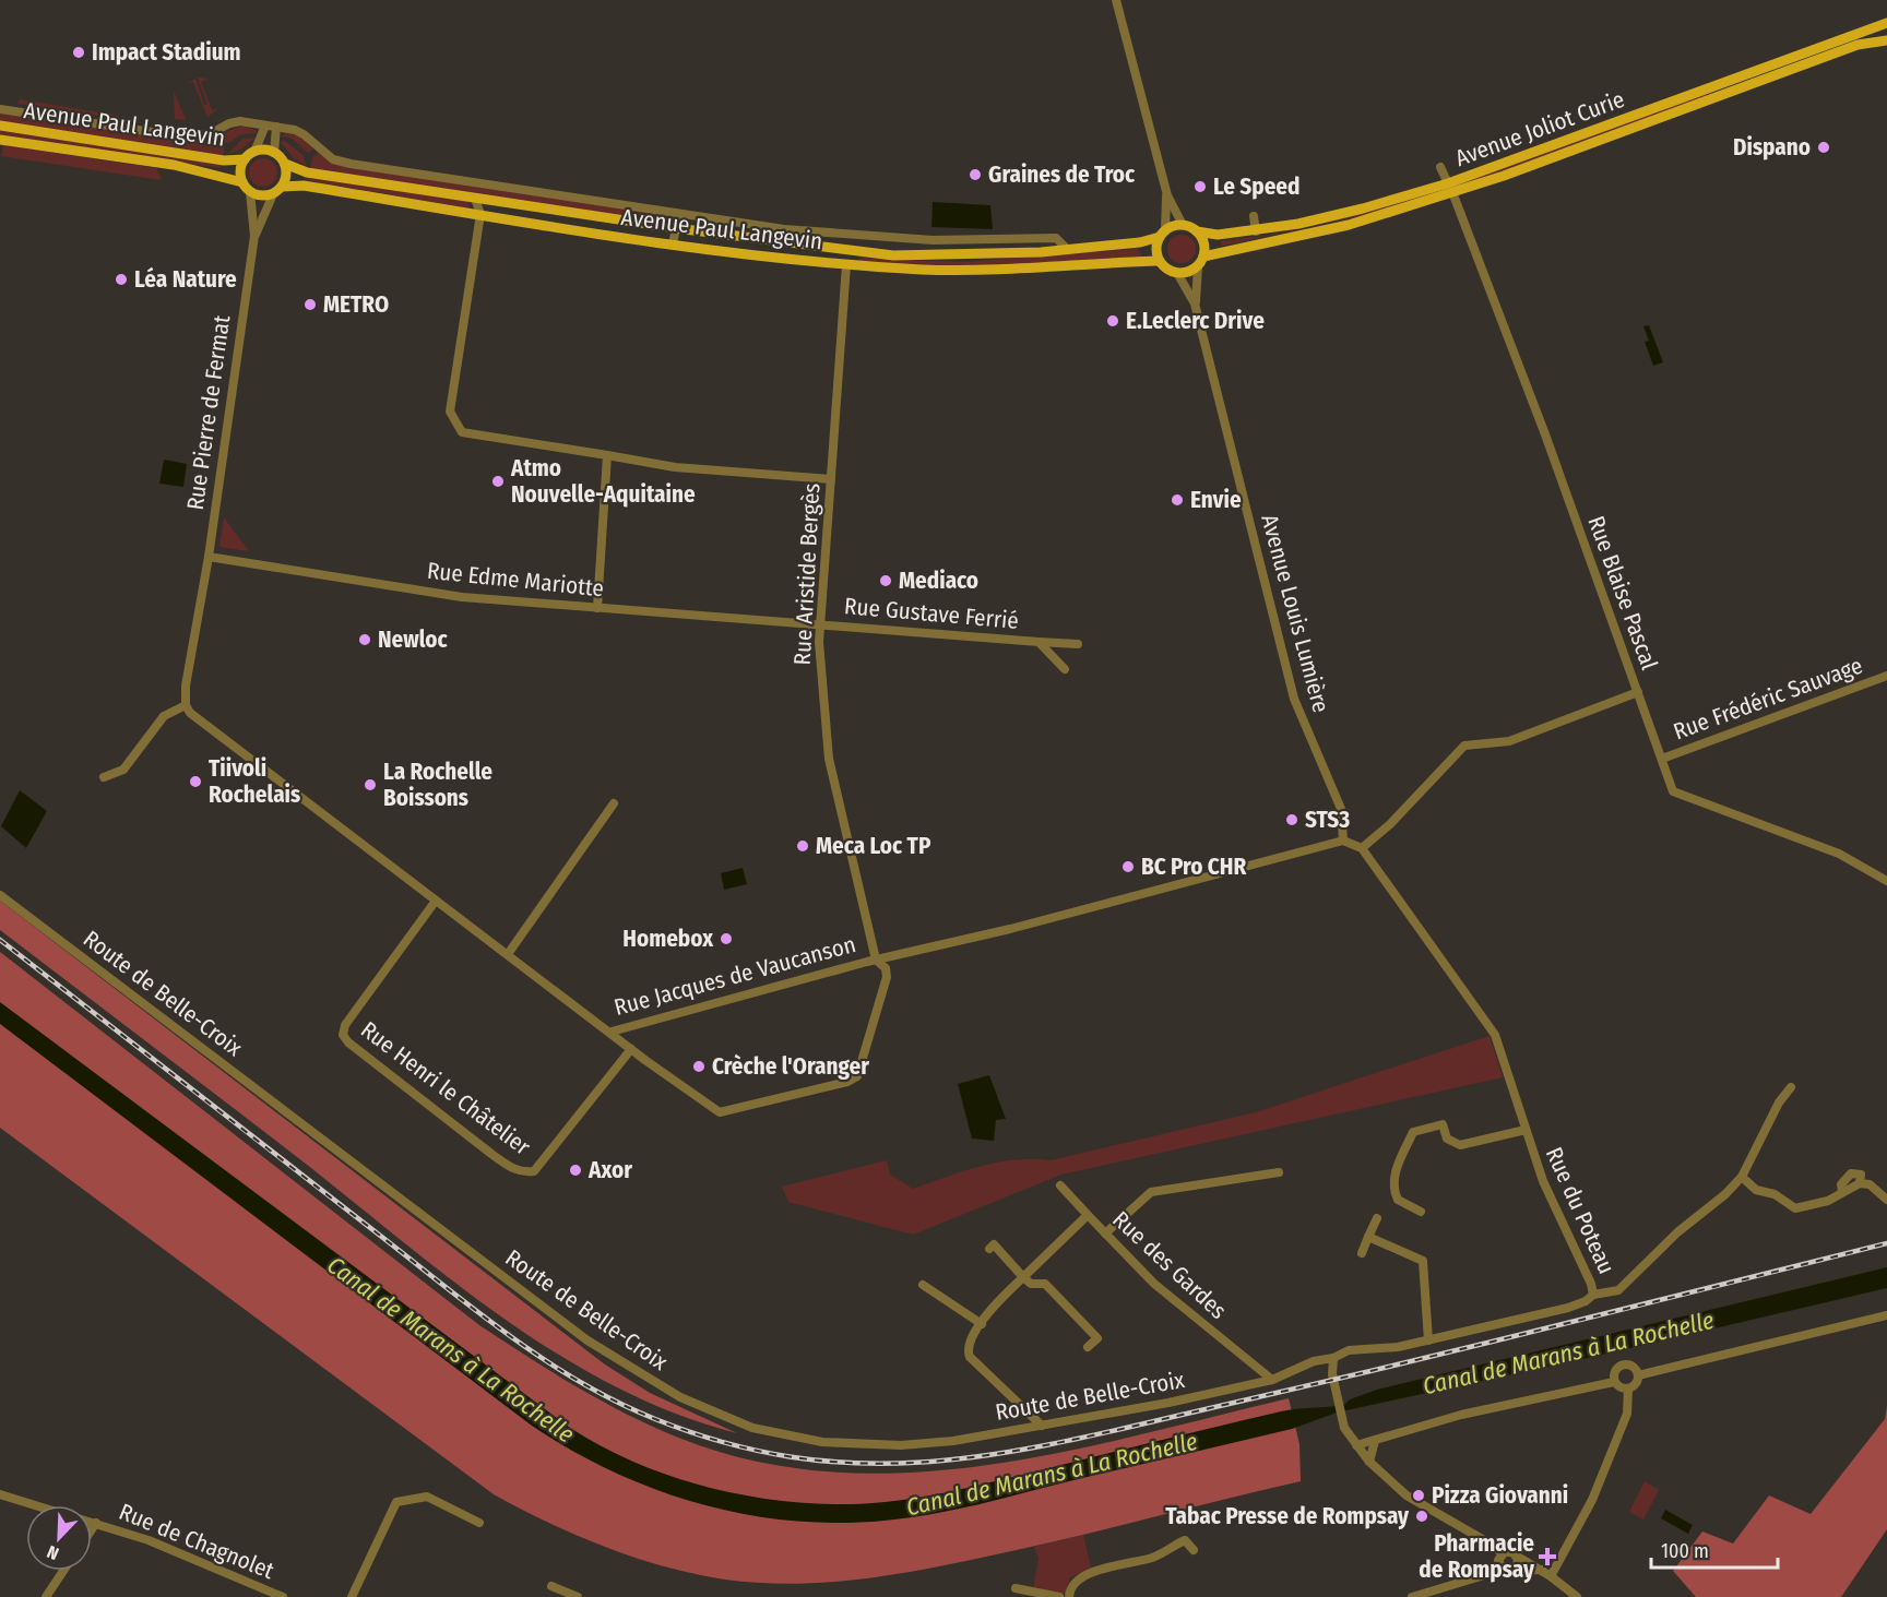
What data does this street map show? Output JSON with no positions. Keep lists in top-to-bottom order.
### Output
{
  "streets": {
    "main road": ["Avenue Paul Langevin", "Avenue Joliot Curie"],
    "street": [
      "Rue Pierre de Fermat",
      "Rue Aristide Bergès",
      "Rue Edme Mariotte",
      "Rue Blaise Pascal",
      "Rue Gustave Ferrié",
      "Avenue Louis Lumière",
      "Rue Frédéric Sauvage",
      "Rue Jacques de Vaucanson",
      "Route de Belle-Croix",
      "Rue Henri le Châtelier",
      "Rue du Poteau",
      "Rue des Gardes",
      "Rue de Chagnolet"
    ]
  },
  "crossings": [
    ["Avenue Paul Langevin", "Avenue Joliot Curie"],
    ["Avenue Paul Langevin", "Rue Pierre de Fermat"],
    ["Avenue Paul Langevin", "Rue Aristide Bergès"],
    ["Avenue Paul Langevin", "Avenue Louis Lumière"],
    ["Avenue Joliot Curie", "Rue Blaise Pascal"],
    ["Avenue Joliot Curie", "Avenue Louis Lumière"],
    ["Rue Pierre de Fermat", "Rue Edme Mariotte"],
    ["Rue Aristide Bergès", "Rue Edme Mariotte"],
    ["Rue Aristide Bergès", "Rue Gustave Ferrié"],
    ["Rue Aristide Bergès", "Rue Jacques de Vaucanson"],
    ["Rue Aristide Bergès", "Rue Henri le Châtelier"],
    ["Rue Edme Mariotte", "Rue Gustave Ferrié"],
    ["Rue Blaise Pascal", "Rue Frédéric Sauvage"],
    ["Avenue Louis Lumière", "Rue Jacques de Vaucanson"],
    ["Rue Jacques de Vaucanson", "Rue Henri le Châtelier"],
    ["Route de Belle-Croix", "Rue du Poteau"],
    ["Route de Belle-Croix", "Rue des Gardes"]
  ],
  "water": ["Canal de Marans à La Rochelle"],
  "places": {
    "other": [
      "Impact Stadium",
      "Dispano",
      "Graines de Troc",
      "Le Speed",
      "Léa Nature",
      "METRO",
      "E.Leclerc Drive",
      "Atmo Nouvelle-Aquitaine",
      "Envie",
      "Mediaco",
      "Newloc",
      "Tiivoli Rochelais",
      "La Rochelle Boissons",
      "STS3",
      "Meca Loc TP",
      "BC Pro CHR",
      "Homebox",
      "Crèche l'Oranger",
      "Axor",
      "Pizza Giovanni",
      "Tabac Presse de Rompsay"
    ],
    "health": ["Pharmacie de Rompsay"]
  },
  "scale_bar": "100 m",
  "north": "bottom left"
}
